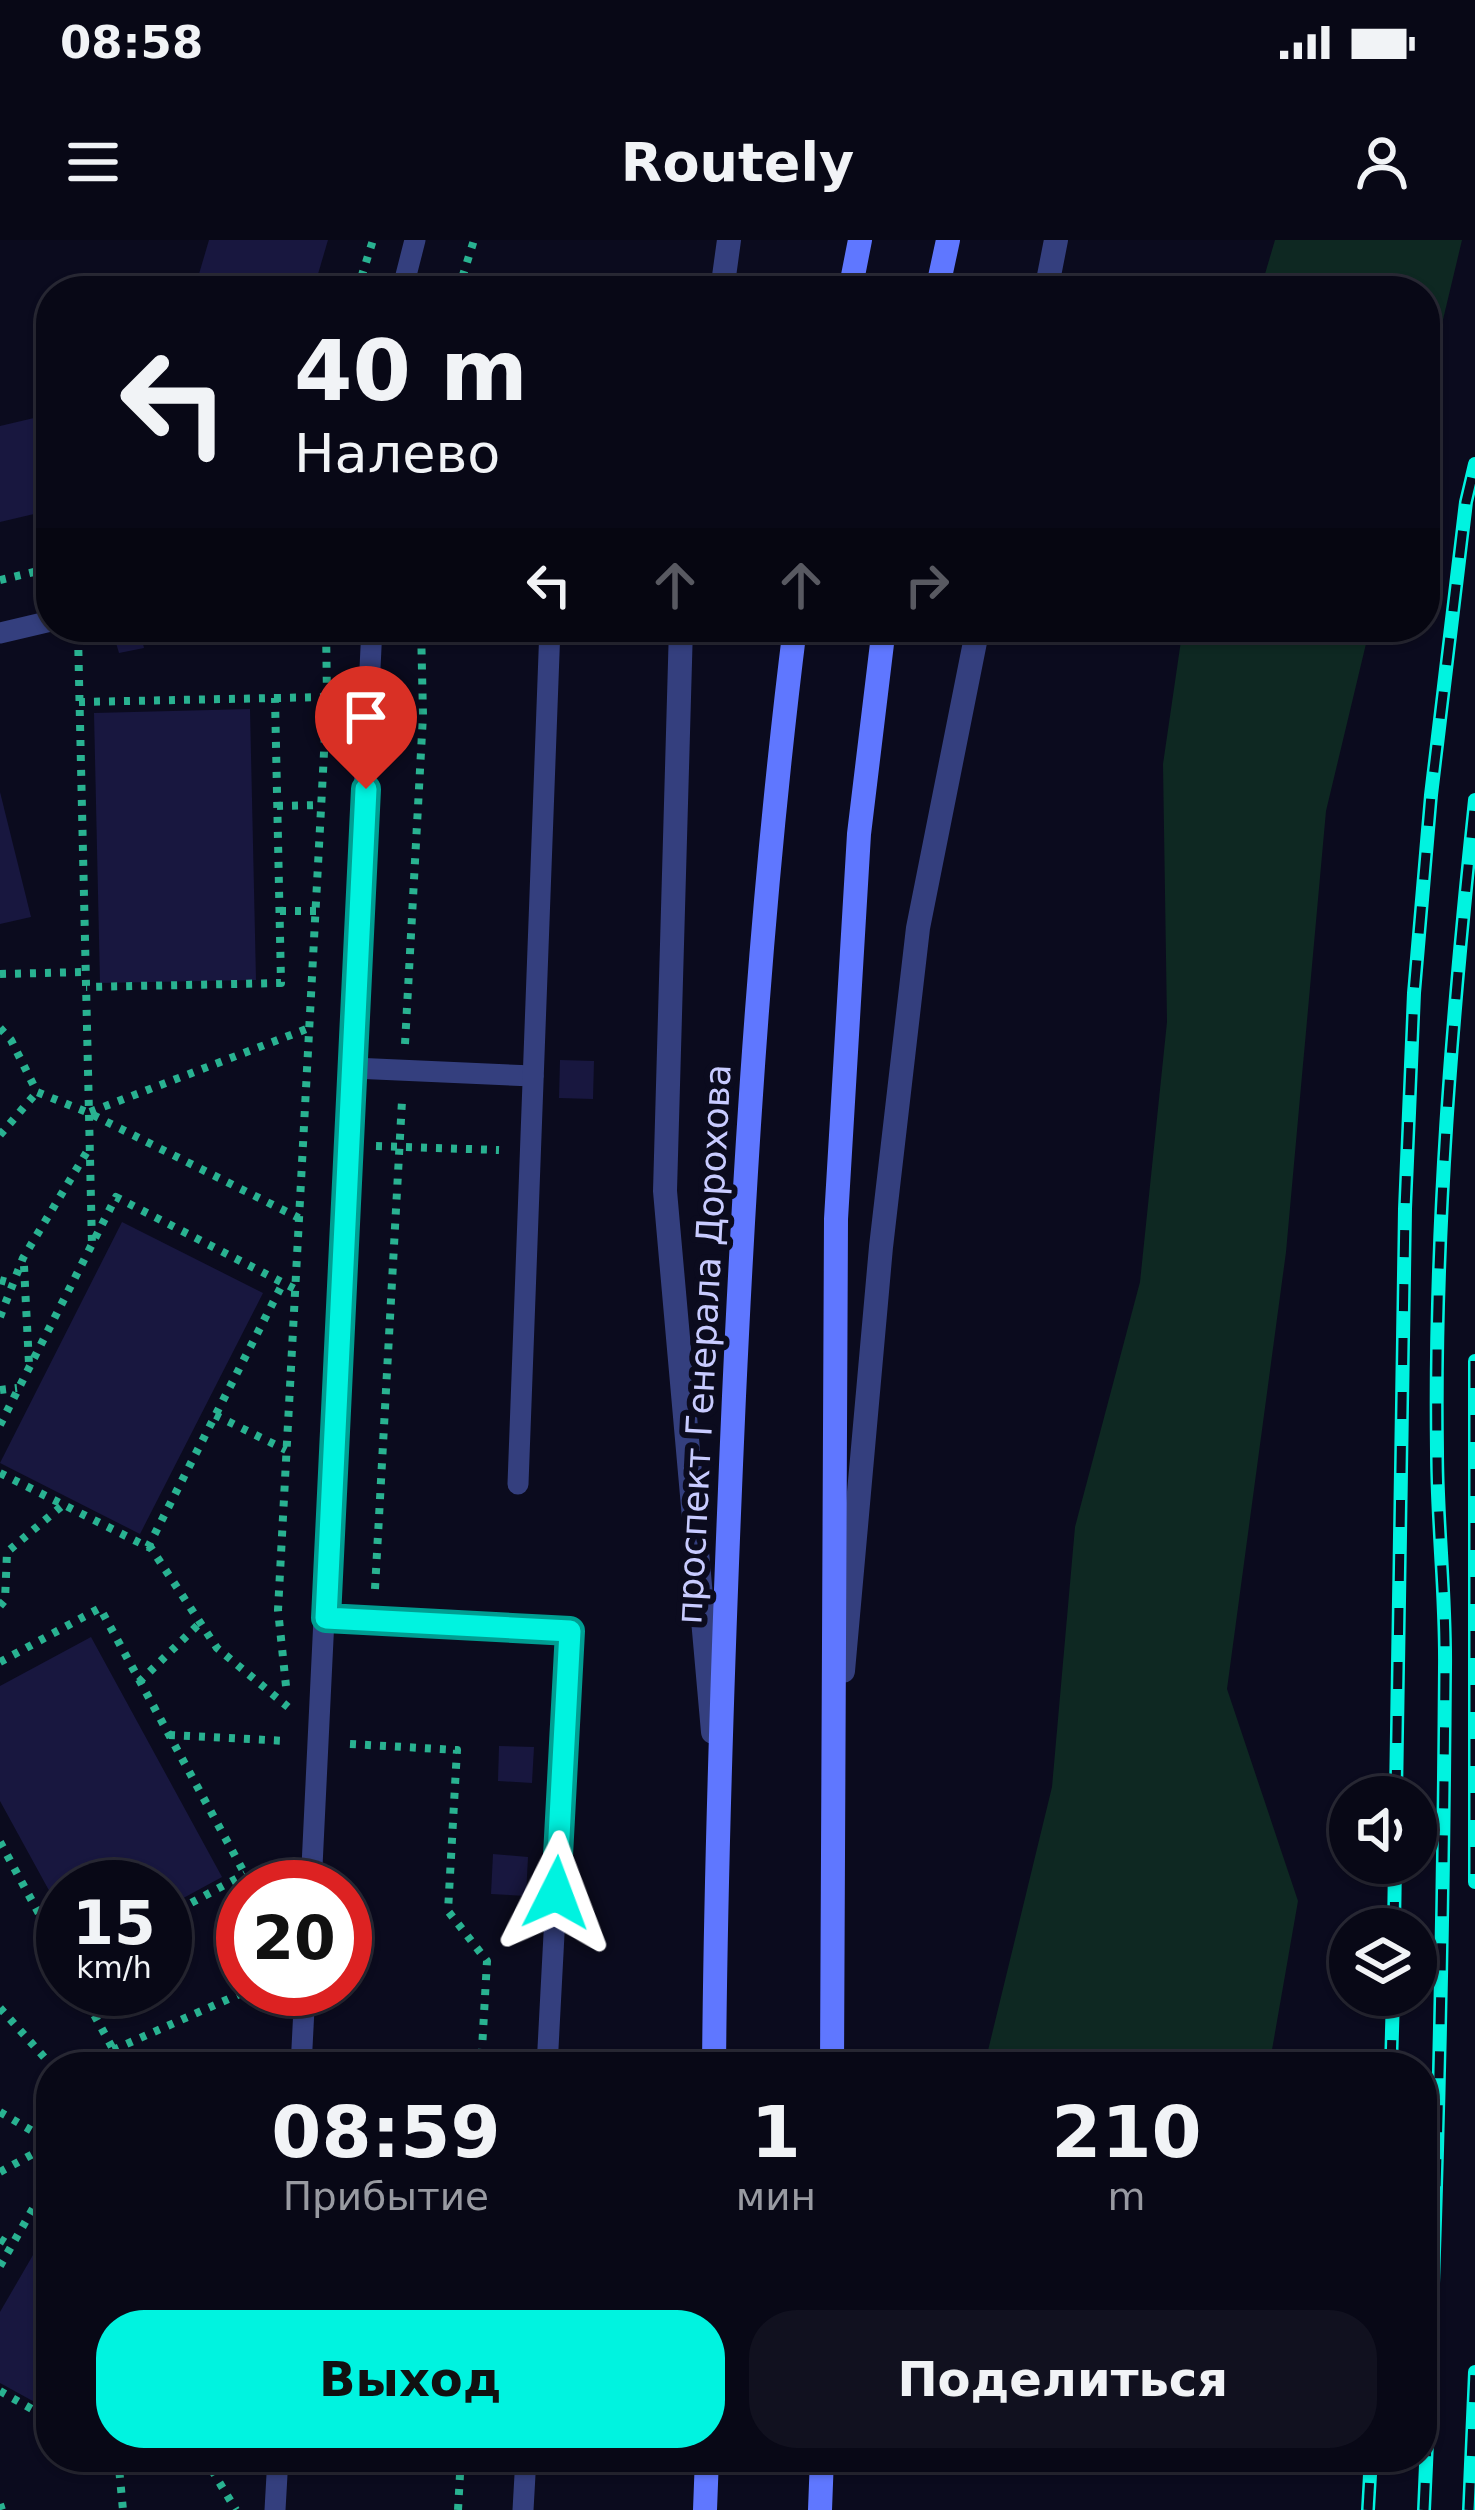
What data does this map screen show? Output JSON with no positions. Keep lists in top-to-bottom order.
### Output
{
  "streets": {
    "main road": ["проспект Генерала Дорохова"]
  },
  "page": {
    "status": "08:58",
    "header": "Routely",
    "turn": ["40 m", "Налево"],
    "speed": "15 km/h",
    "limit": "20",
    "eta": [
      "08:59",
      "Прибытие",
      "1",
      "мин",
      "210",
      "m"
    ],
    "buttons": ["Выход", "Поделиться"]
  }
}
